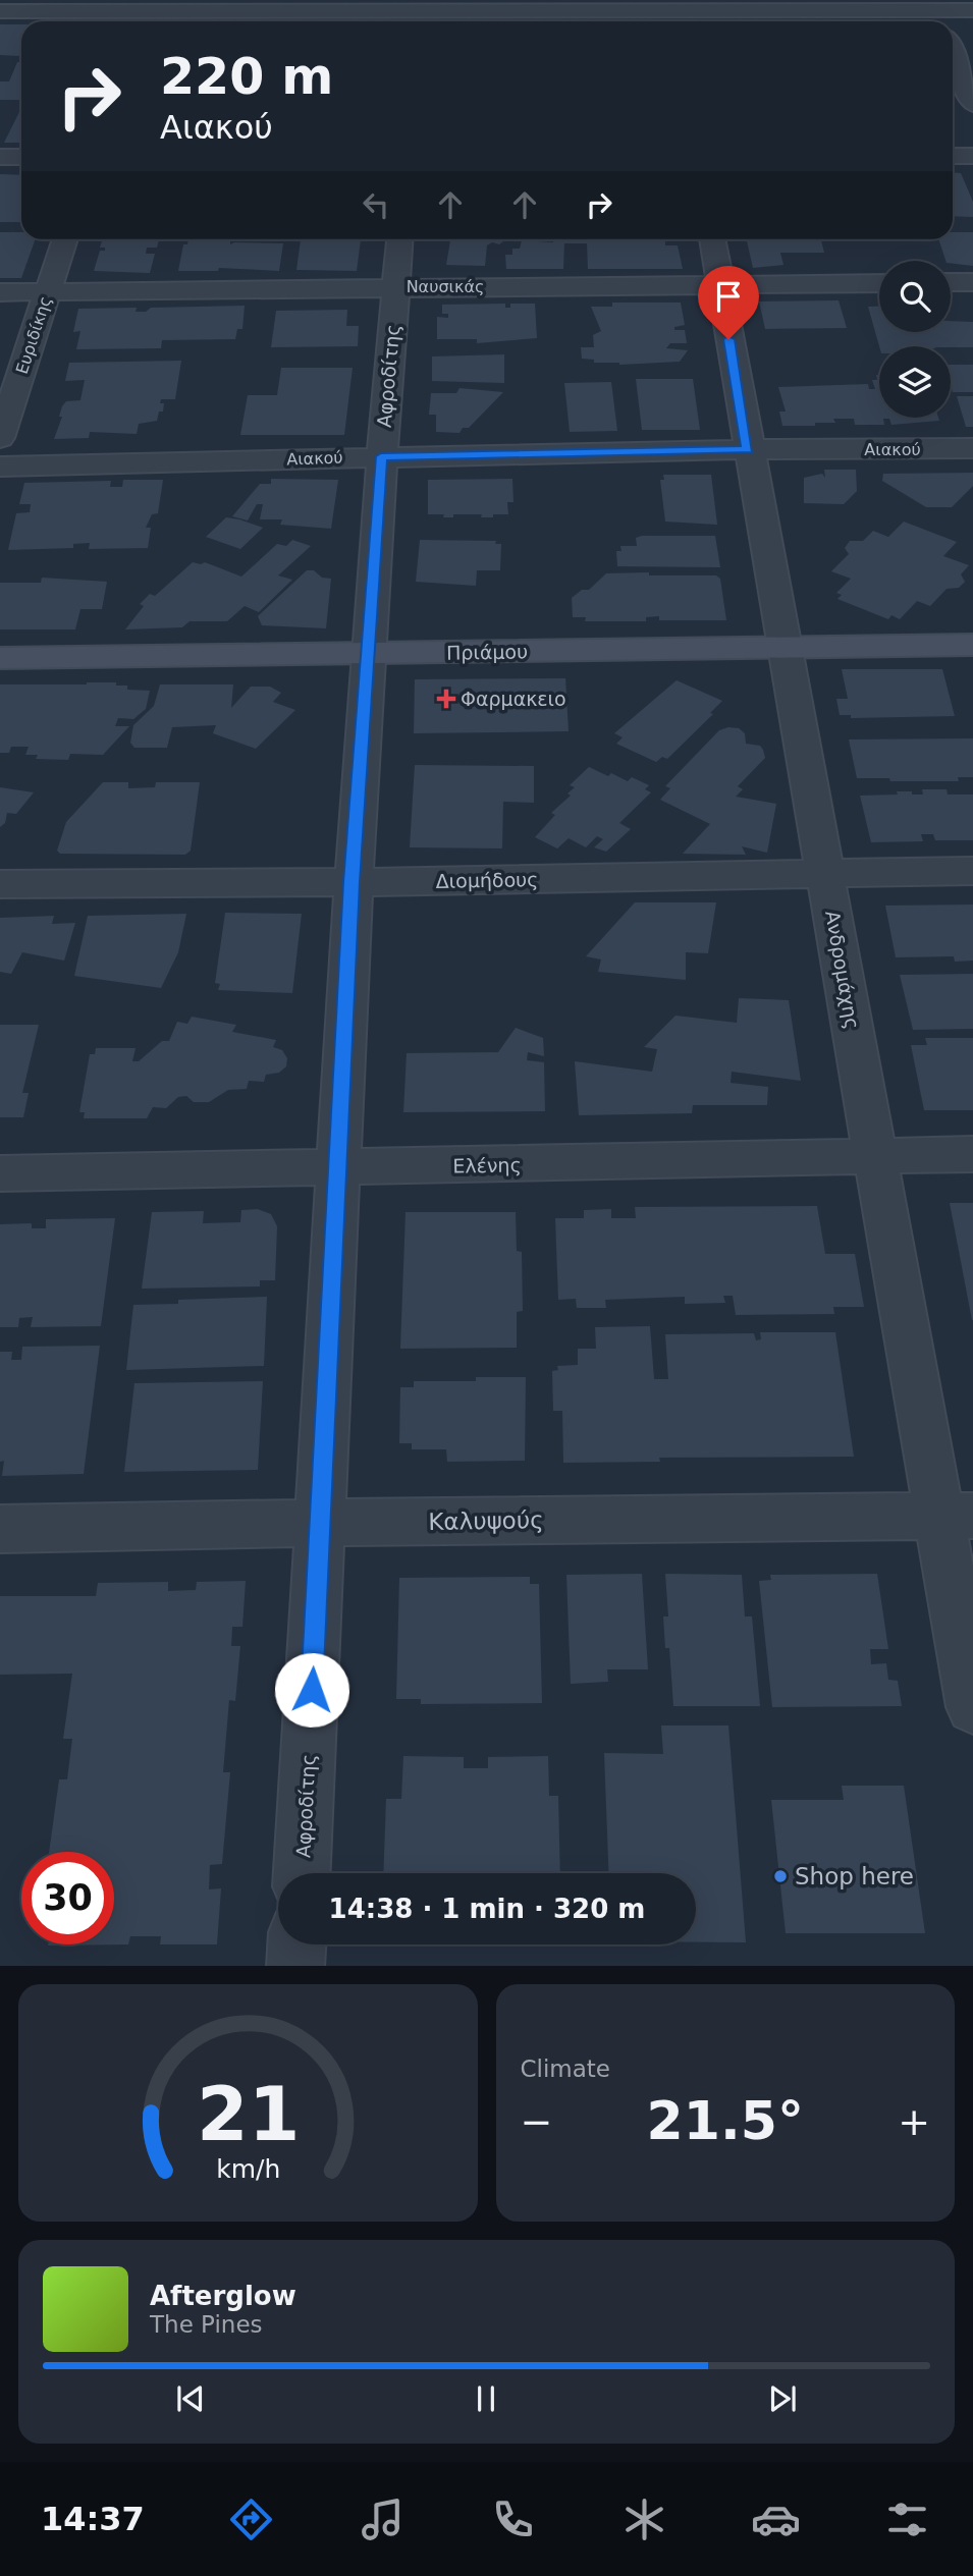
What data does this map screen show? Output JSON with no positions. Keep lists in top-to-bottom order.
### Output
{
  "streets": {
    "street": [
      "Ναυσικάς",
      "Ευριδίκης",
      "Αφροδίτης",
      "Αιακού",
      "Πριάμου",
      "Διομήδους",
      "Ανδρομάχης",
      "Ελένης",
      "Καλυψούς"
    ]
  },
  "crossings": [
    ["Ναυσικάς", "Ευριδίκης"],
    ["Ναυσικάς", "Αφροδίτης"],
    ["Ναυσικάς", "Ανδρομάχης"],
    ["Αφροδίτης", "Αιακού"],
    ["Αφροδίτης", "Πριάμου"],
    ["Αφροδίτης", "Διομήδους"],
    ["Αφροδίτης", "Ελένης"],
    ["Αφροδίτης", "Καλυψούς"],
    ["Αιακού", "Ανδρομάχης"],
    ["Πριάμου", "Ανδρομάχης"],
    ["Διομήδους", "Ανδρομάχης"],
    ["Ανδρομάχης", "Ελένης"],
    ["Ανδρομάχης", "Καλυψούς"]
  ],
  "places": {
    "health": ["Φαρμακειο"],
    "other": ["Shop here"]
  },
  "page": {
    "turn": ["220 m", "Αιακού"],
    "limit": "30",
    "trip": "14:38 · 1 min · 320 m",
    "tile": "Climate",
    "heat": ["−", "21.5°", "+"],
    "song": ["Afterglow", "The Pines"],
    "tabs": "14:37",
    "gauge": ["21", "km/h"]
  }
}
